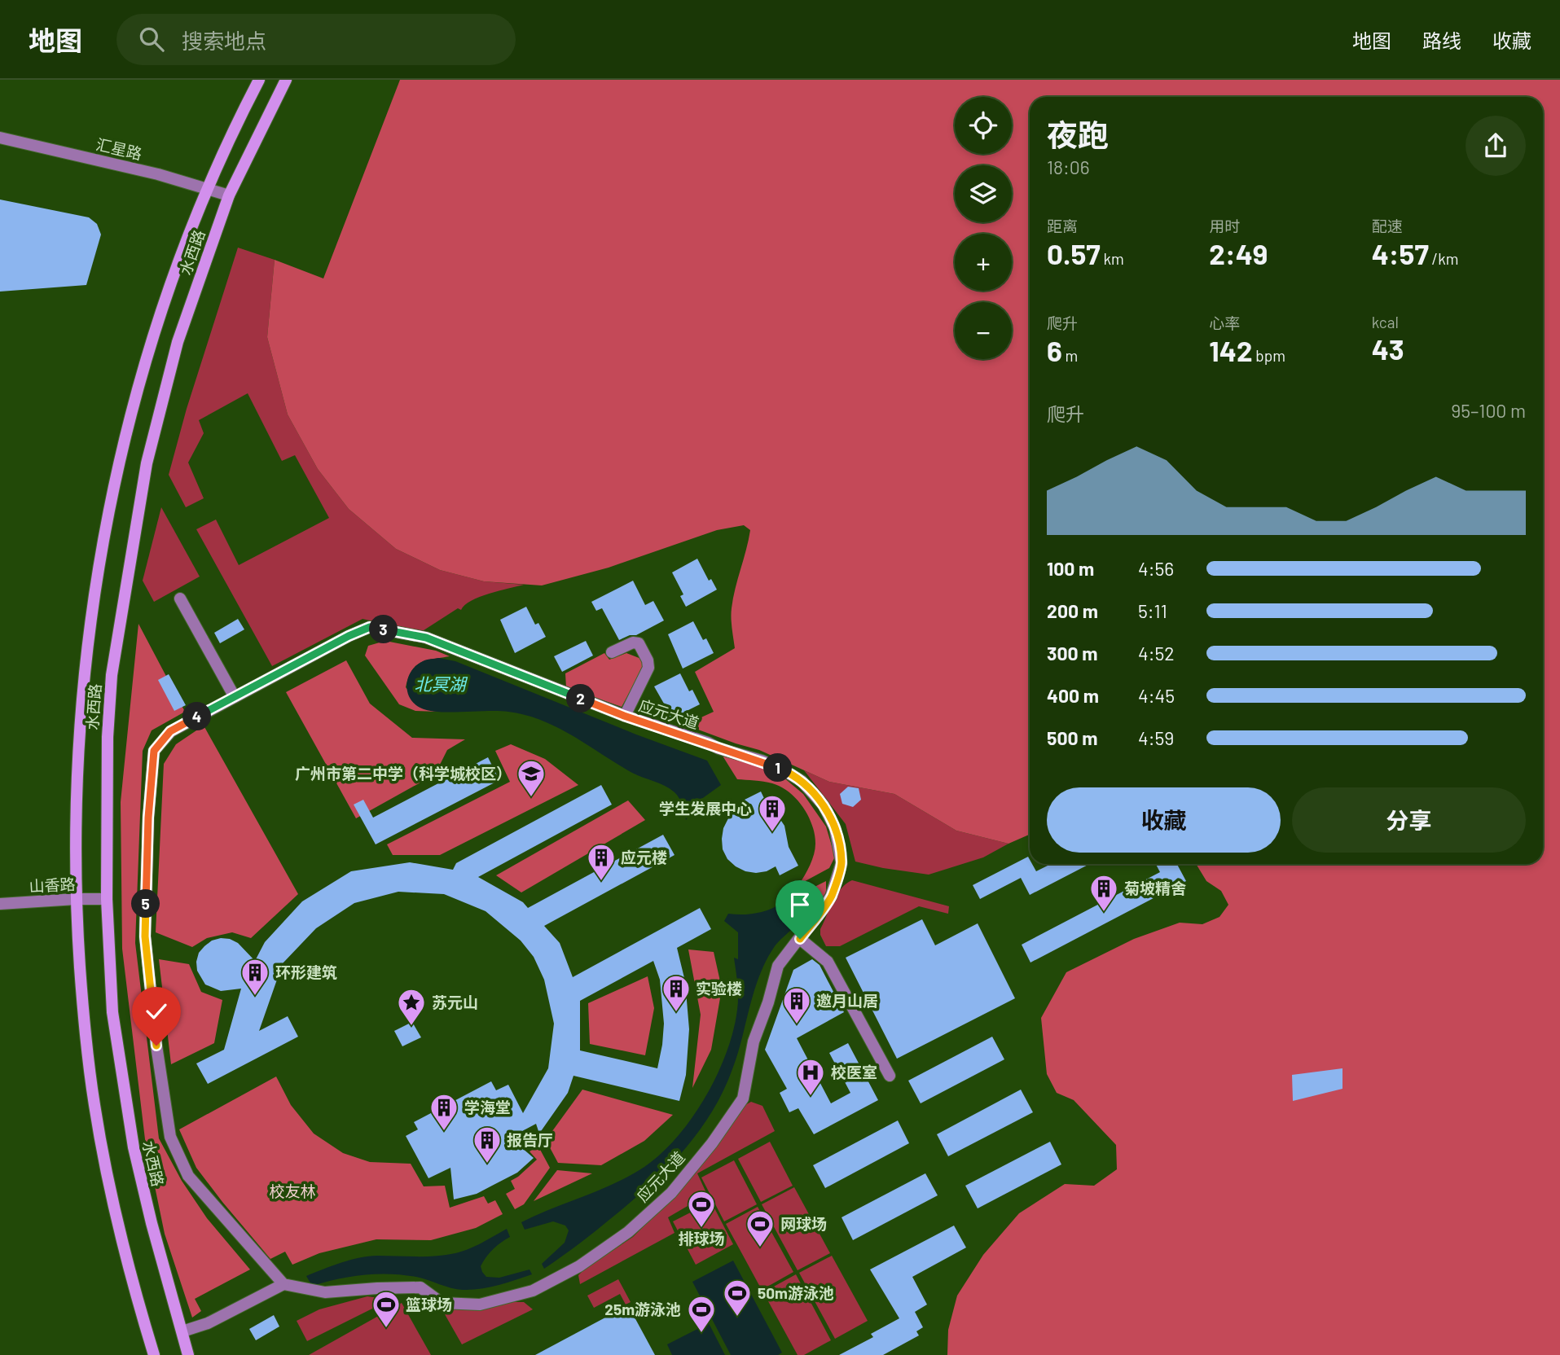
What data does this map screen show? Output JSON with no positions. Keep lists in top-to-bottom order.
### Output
{
  "streets": {
    "main road": ["水西路"],
    "street": ["汇星路", "应元大道", "山香路"]
  },
  "crossings": [
    ["汇星路", "水西路"],
    ["水西路", "山香路"]
  ],
  "water": ["北冥湖"],
  "parks": ["校友林"],
  "places": {
    "school or university": ["广州市第二中学（科学城校区）"],
    "building": [
      "学生发展中心",
      "应元楼",
      "菊坡精舍",
      "环形建筑",
      "实验楼",
      "邀月山居",
      "学海堂",
      "报告厅"
    ],
    "place": ["苏元山"],
    "hospital": ["校医室"],
    "sports": [
      "排球场",
      "网球场",
      "50m游泳池",
      "篮球场",
      "25m游泳池"
    ]
  },
  "page": {
    "header": "地图",
    "search": "搜索地点",
    "nav": ["地图", "路线", "收藏"],
    "map_buttons": ["+", "−"],
    "heading": ["夜跑", "18:06"],
    "stats": [
      ["距离", "0.57 km"],
      ["用时", "2:49"],
      ["配速", "4:57 /km"],
      ["爬升", "6 m"],
      ["心率", "142 bpm"],
      ["kcal", "43"]
    ],
    "chart": ["爬升", "95–100 m"],
    "list": [
      {
        "name": "100 m",
        "note": "4:56"
      },
      {
        "name": "200 m",
        "note": "5:11"
      },
      {
        "name": "300 m",
        "note": "4:52"
      },
      {
        "name": "400 m",
        "note": "4:45"
      },
      {
        "name": "500 m",
        "note": "4:59"
      }
    ],
    "pins": [
      "3",
      "2",
      "4",
      "1",
      "5"
    ],
    "buttons": ["收藏", "分享"]
  }
}
